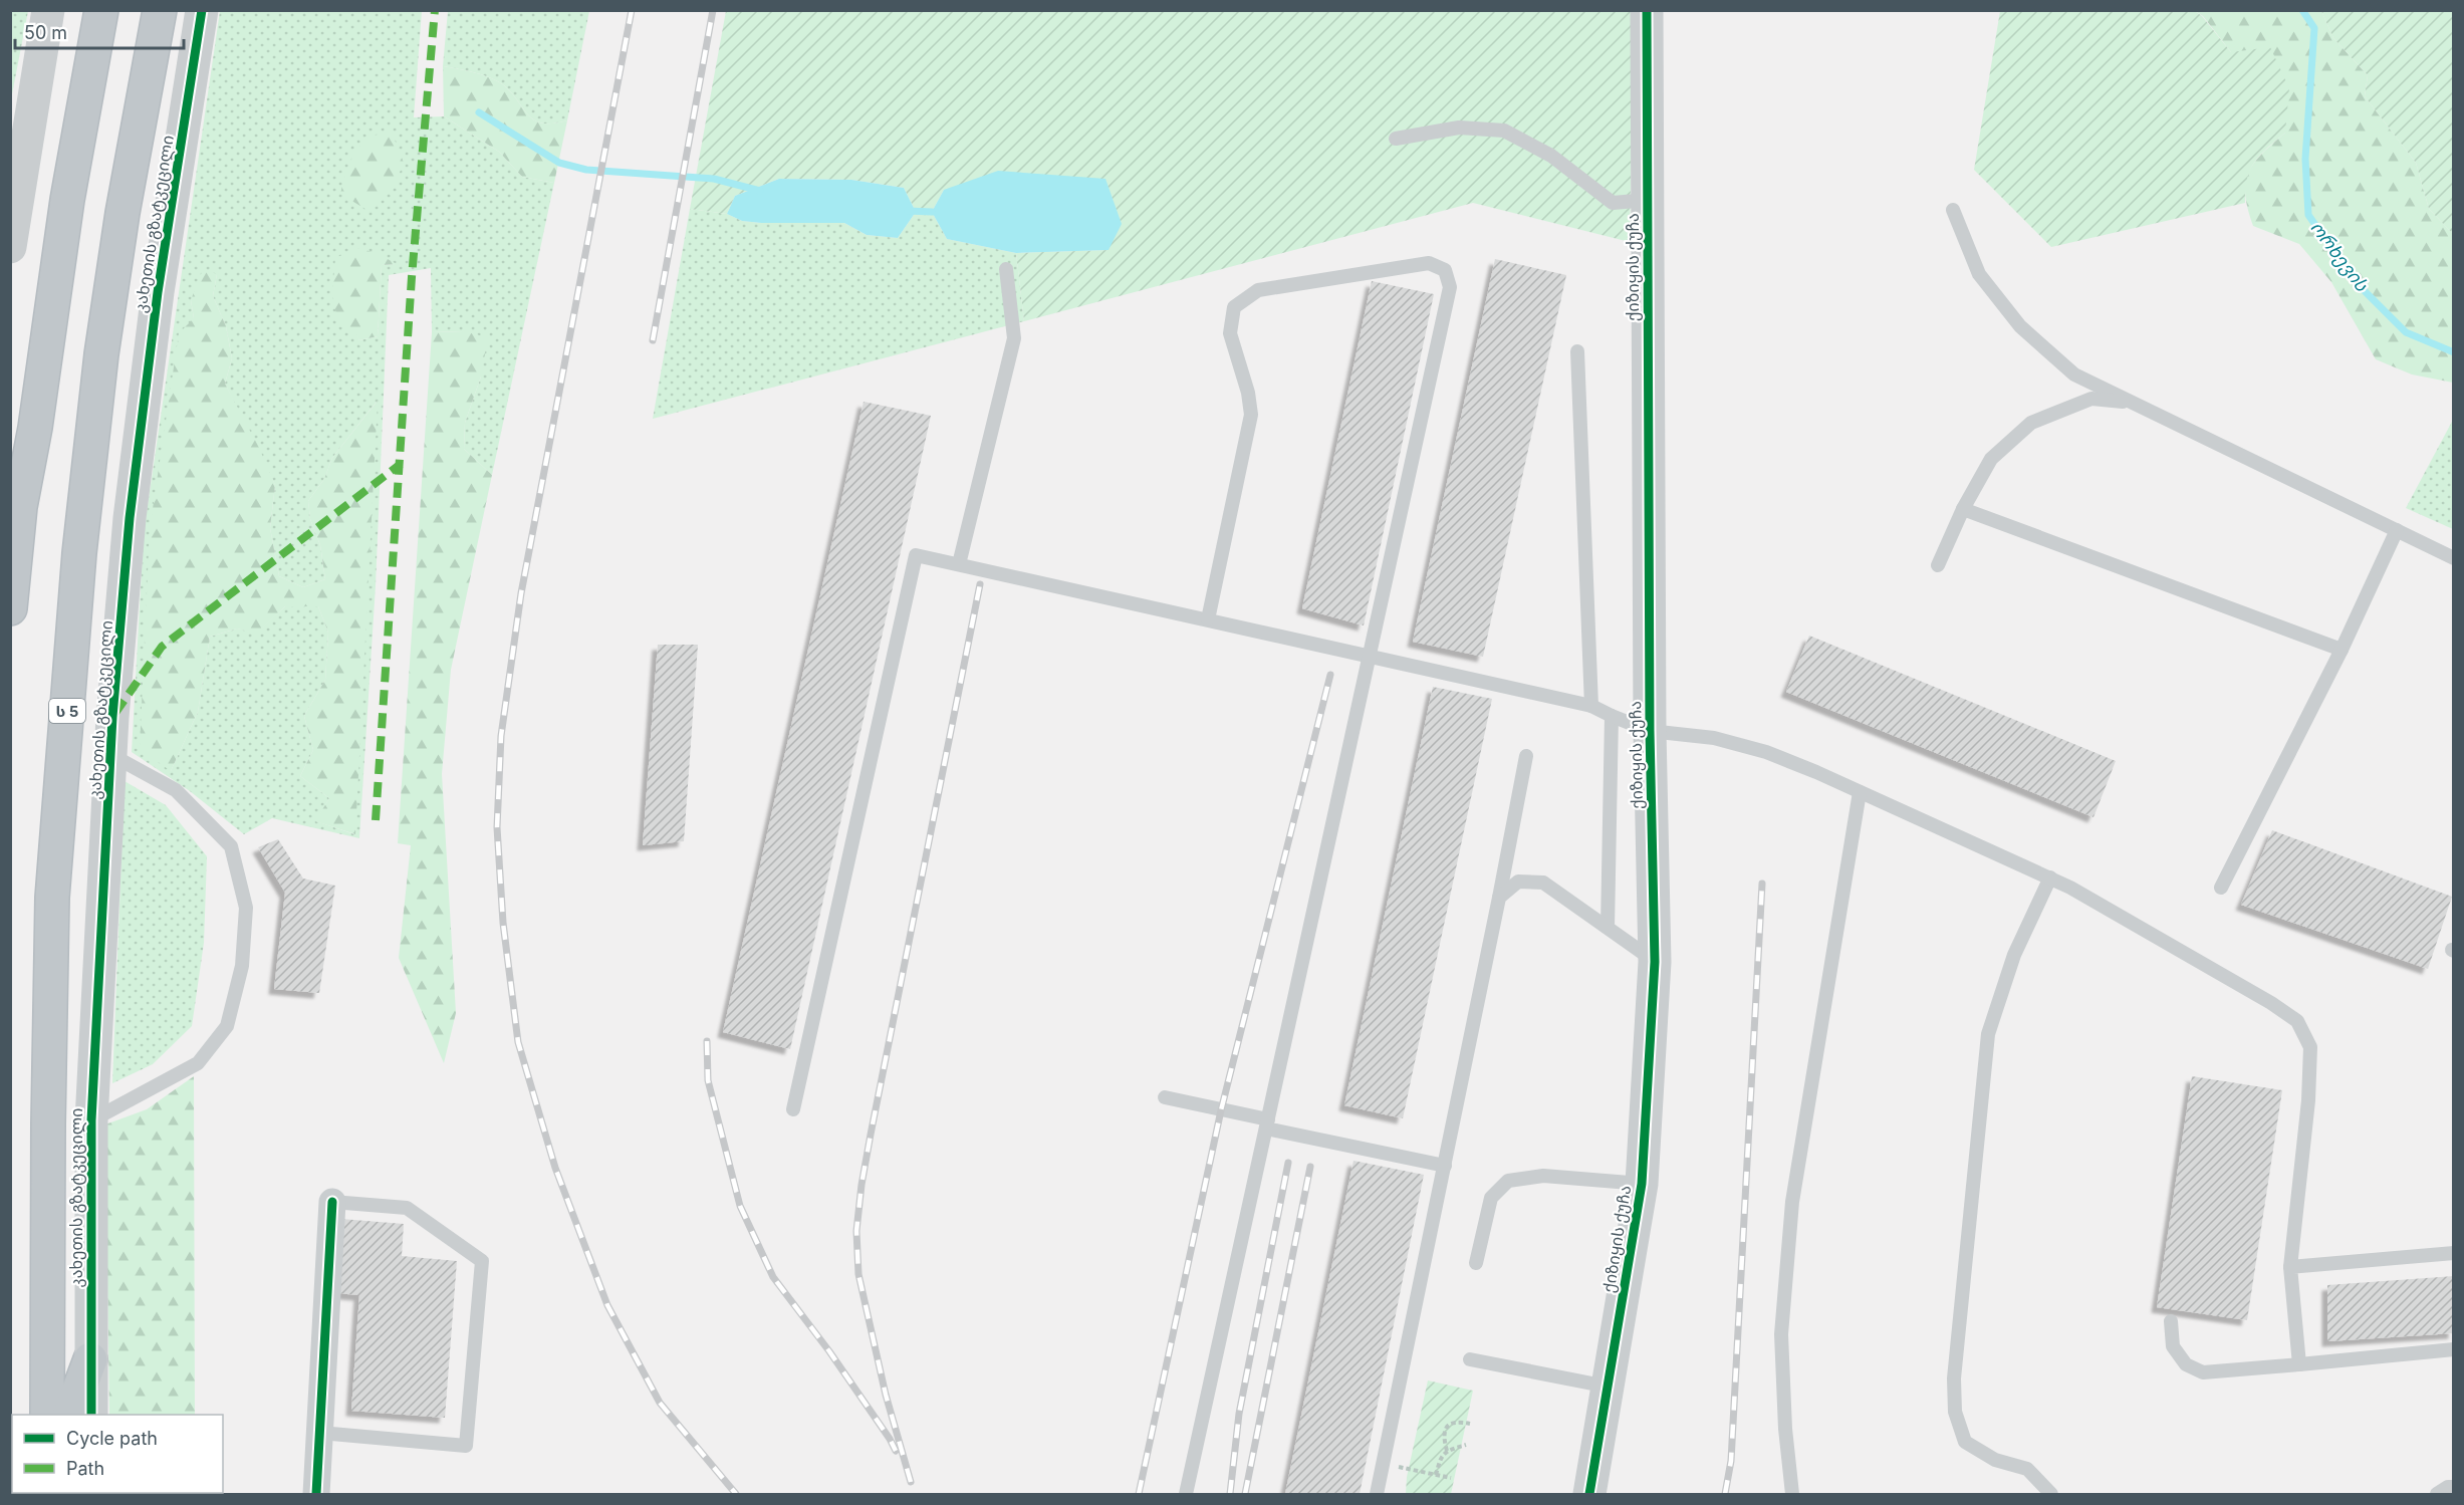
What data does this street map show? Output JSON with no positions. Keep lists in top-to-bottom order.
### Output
{
  "streets": {
    "highway": ["კახეთის გზატკეცილი", "ს 5"],
    "street": ["ქიზიყის ქუჩა"]
  },
  "water": ["ორხევის"],
  "legend": ["Cycle path", "Path"],
  "scale_bar": "50 m"
}
